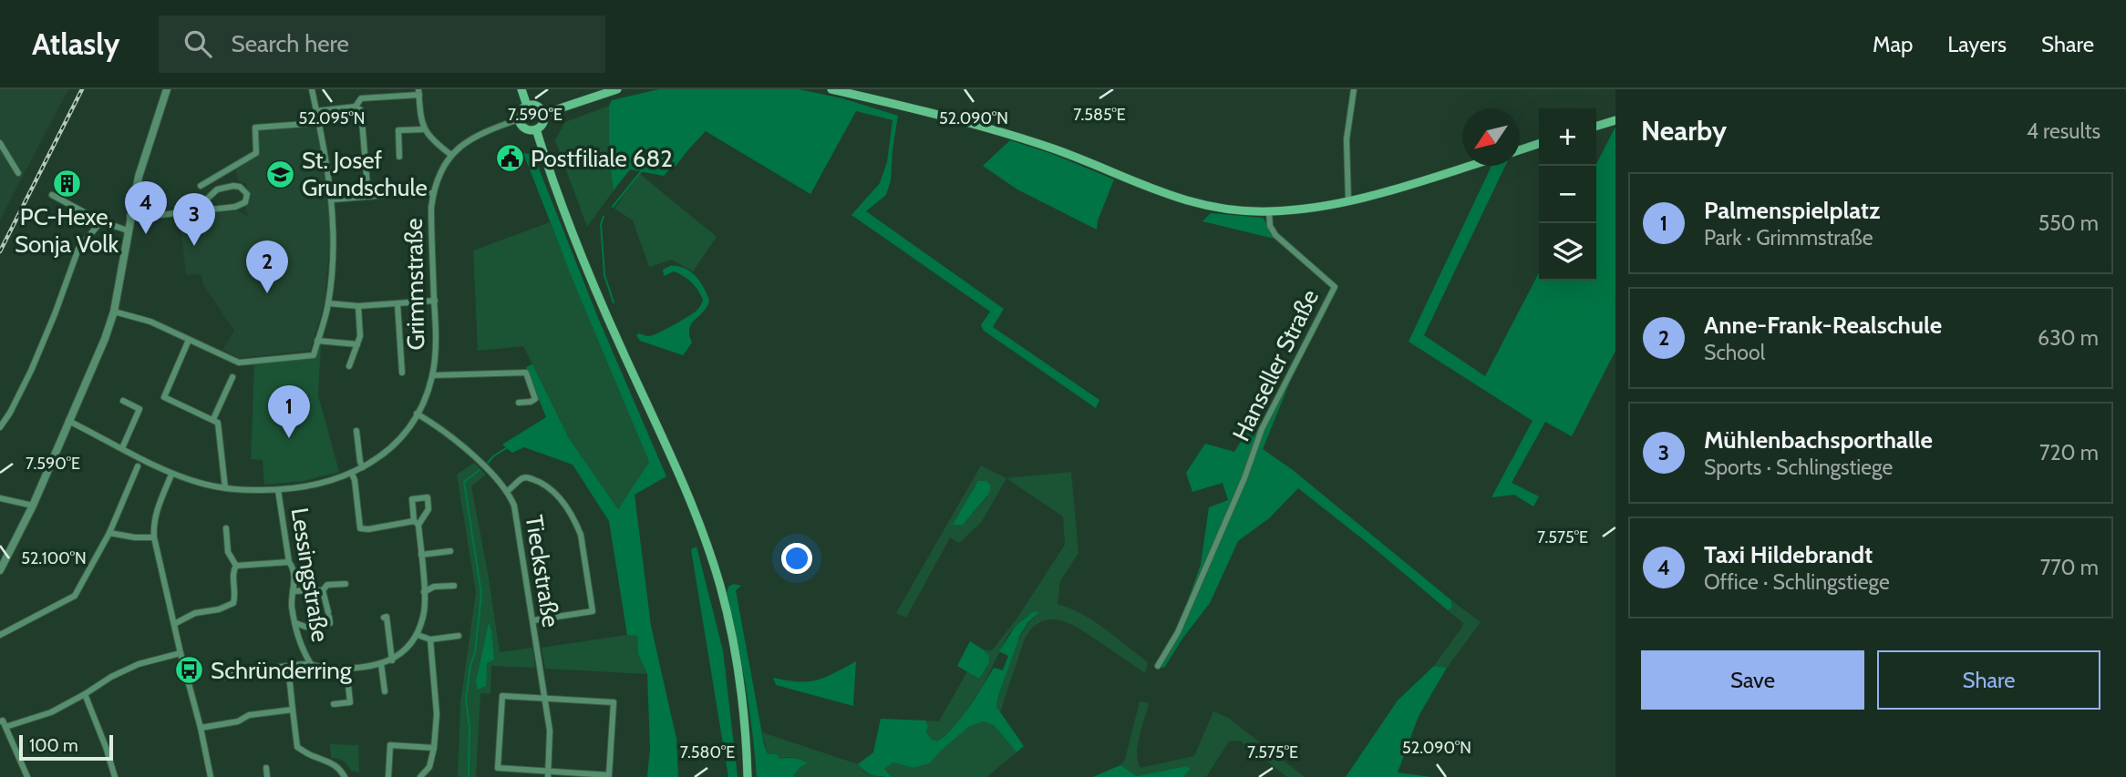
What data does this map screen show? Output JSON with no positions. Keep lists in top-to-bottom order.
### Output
{
  "streets": {
    "street": [
      "Grimmstraße",
      "Hanseller Straße",
      "Tieckstraße",
      "Lessingstraße"
    ]
  },
  "crossings": [
    ["Grimmstraße", "Tieckstraße"],
    ["Grimmstraße", "Lessingstraße"]
  ],
  "places": {
    "public building": ["Postfiliale 682"],
    "school or university": ["St. Josef Grundschule"],
    "building": ["PC-Hexe, Sonja Volk"],
    "bus stop": ["Schründerring"]
  },
  "scale_bar": "100 m",
  "north": "bottom left",
  "page": {
    "header": "Atlasly",
    "search": "Search here",
    "nav": ["Map", "Layers", "Share"],
    "heading": ["Nearby", "4 results"],
    "map_buttons": ["+", "−"],
    "list": [
      {
        "mark": "1",
        "name": "Palmenspielplatz",
        "note": "Park · Grimmstraße",
        "value": "550 m"
      },
      {
        "mark": "2",
        "name": "Anne-Frank-Realschule",
        "note": "School",
        "value": "630 m"
      },
      {
        "mark": "3",
        "name": "Mühlenbachsporthalle",
        "note": "Sports · Schlingstiege",
        "value": "720 m"
      },
      {
        "mark": "4",
        "name": "Taxi Hildebrandt",
        "note": "Office · Schlingstiege",
        "value": "770 m"
      }
    ],
    "pins": [
      "4",
      "3",
      "2",
      "1"
    ],
    "buttons": ["Save", "Share"],
    "scale": "100 m"
  },
  "coordinates": [
    "7.590°E",
    "7.585°E",
    "52.095°N",
    "52.090°N",
    "7.575°E",
    "52.100°N",
    "7.580°E"
  ]
}
